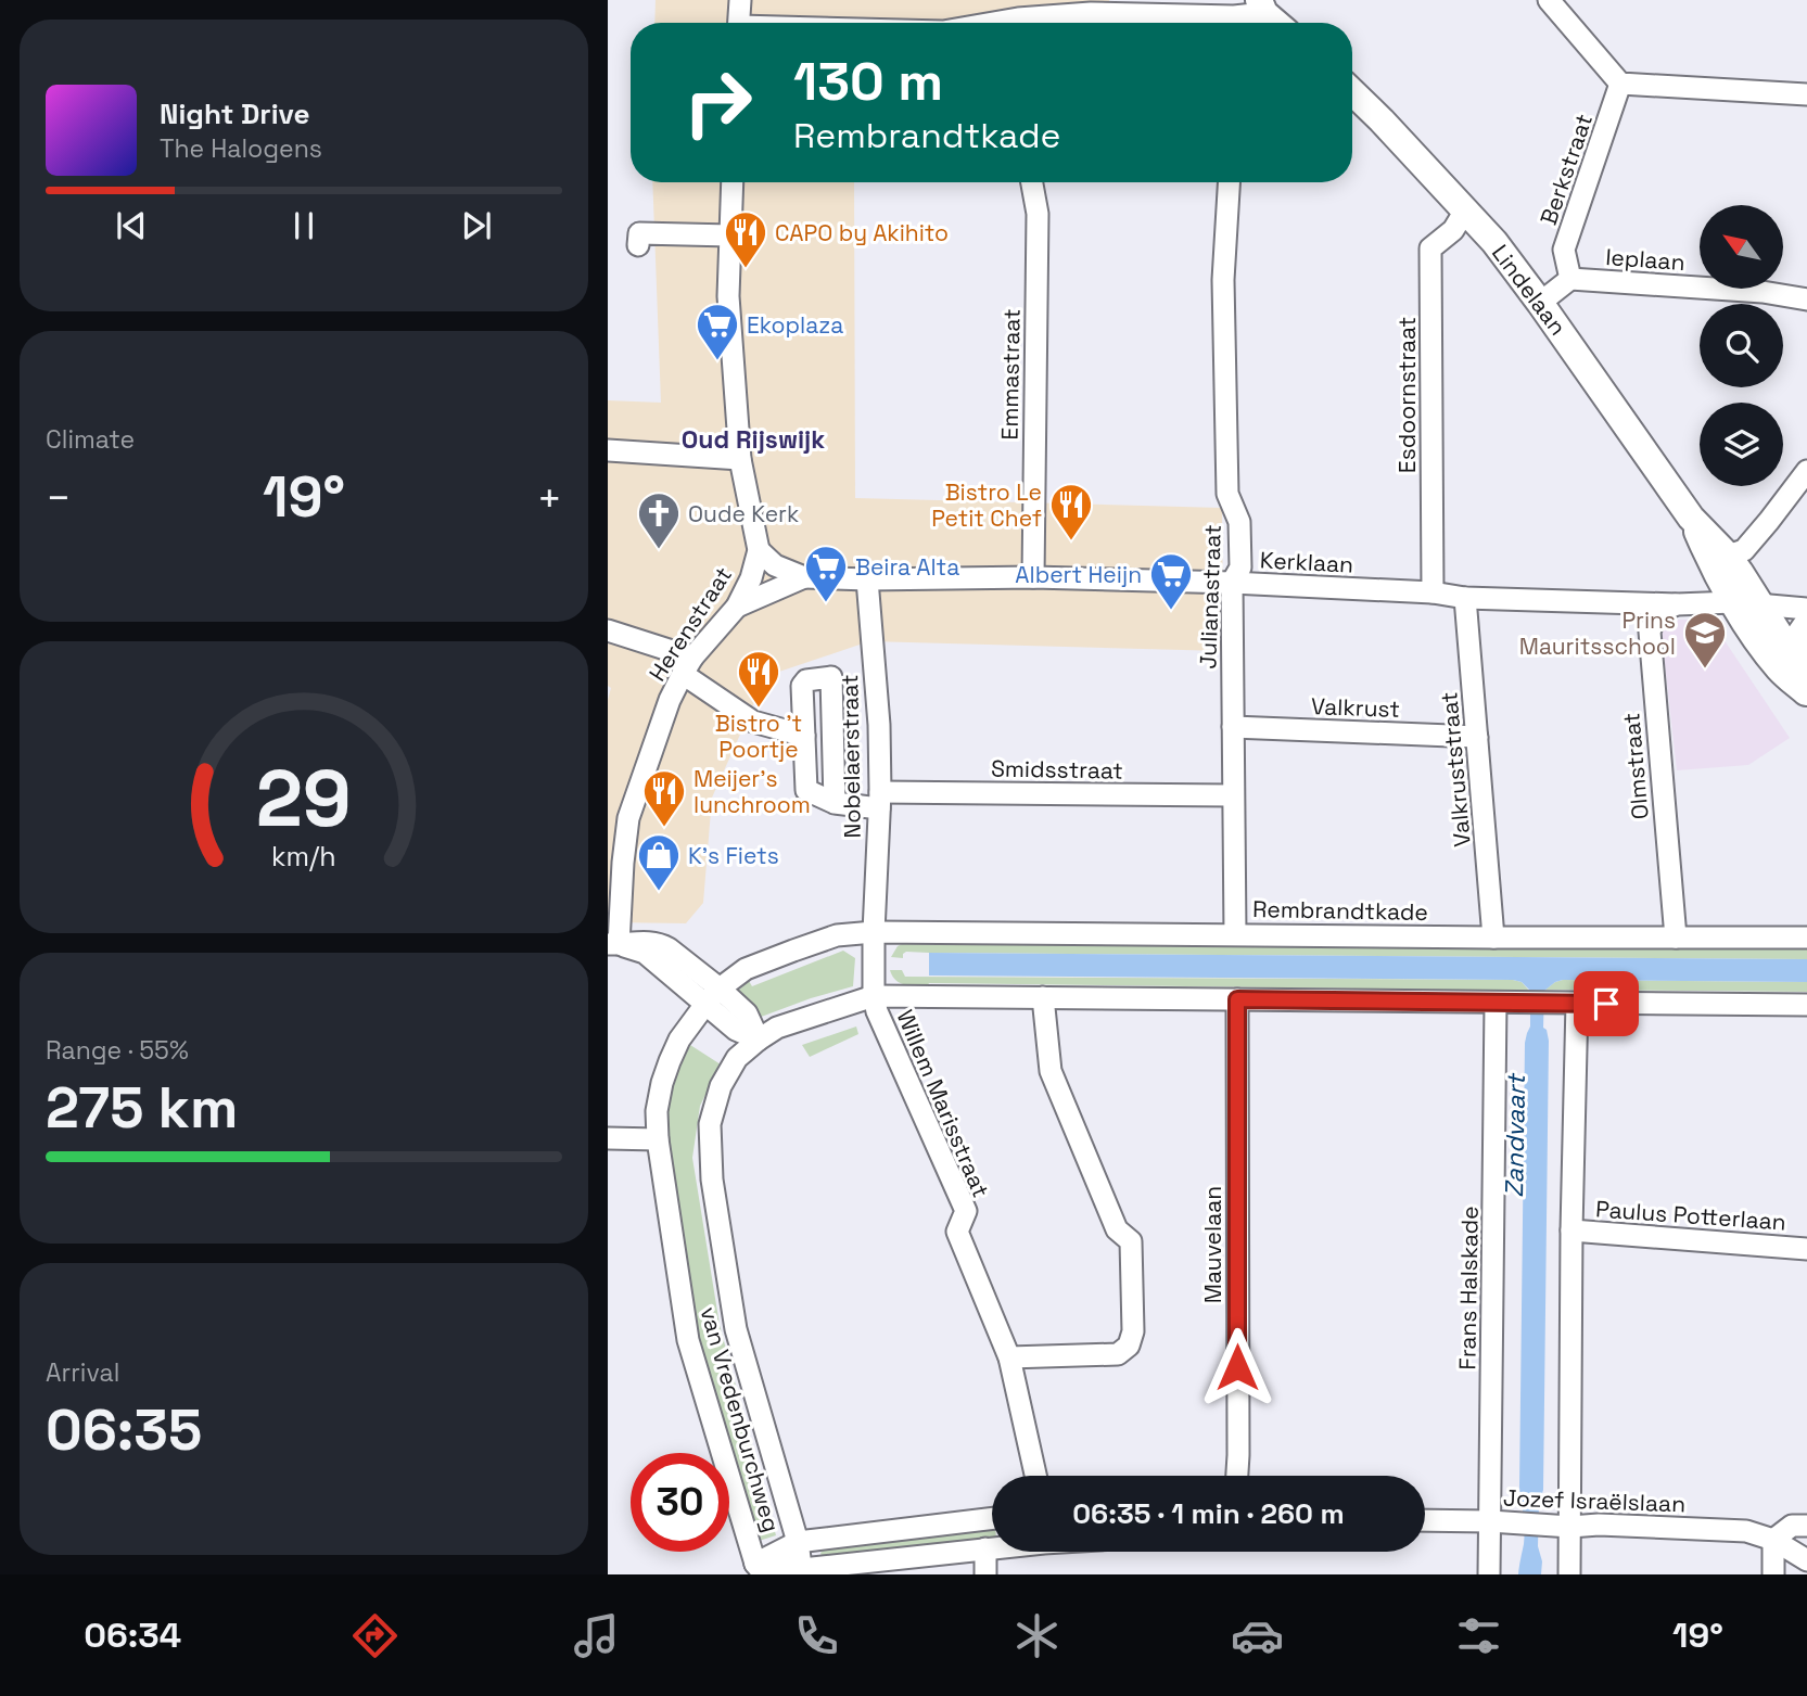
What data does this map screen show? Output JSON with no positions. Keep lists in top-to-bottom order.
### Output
{
  "streets": {
    "main road": ["Lindelaan"],
    "street": [
      "Berkstraat",
      "Ieplaan",
      "Emmastraat",
      "Esdoornstraat",
      "Kerklaan",
      "Julianastraat",
      "Herenstraat",
      "Valkrust",
      "Nobelaerstraat",
      "Olmstraat",
      "Smidsstraat",
      "Valkruststraat",
      "Rembrandtkade",
      "Willem Marisstraat",
      "Paulus Potterlaan",
      "Mauvelaan",
      "Frans Halskade",
      "van Vredenburchweg",
      "Jozef Israëlslaan"
    ]
  },
  "crossings": [
    ["Berkstraat", "Ieplaan"],
    ["Lindelaan", "Esdoornstraat"],
    ["Lindelaan", "Kerklaan"],
    ["Emmastraat", "Kerklaan"],
    ["Esdoornstraat", "Kerklaan"],
    ["Kerklaan", "Julianastraat"],
    ["Kerklaan", "Herenstraat"],
    ["Kerklaan", "Nobelaerstraat"],
    ["Kerklaan", "Olmstraat"],
    ["Kerklaan", "Valkruststraat"],
    ["Julianastraat", "Valkrust"],
    ["Julianastraat", "Smidsstraat"],
    ["Julianastraat", "Rembrandtkade"],
    ["Valkrust", "Valkruststraat"],
    ["Nobelaerstraat", "Smidsstraat"],
    ["Nobelaerstraat", "Rembrandtkade"],
    ["Nobelaerstraat", "Willem Marisstraat"],
    ["Nobelaerstraat", "van Vredenburchweg"],
    ["Olmstraat", "Rembrandtkade"],
    ["Valkruststraat", "Rembrandtkade"],
    ["Rembrandtkade", "van Vredenburchweg"],
    ["Willem Marisstraat", "van Vredenburchweg"],
    ["Frans Halskade", "Jozef Israëlslaan"]
  ],
  "districts": ["Oud Rijswijk"],
  "water": ["Zandvaart"],
  "places": {
    "restaurant": [
      "CAPO by Akihito",
      "Bistro Le Petit Chef",
      "Bistro 't Poortje",
      "Meijer's lunchroom"
    ],
    "supermarket": ["Ekoplaza", "Beira Alta", "Albert Heijn"],
    "church": ["Oude Kerk"],
    "school or university": ["Prins Mauritsschool"],
    "shop": ["K's Fiets"]
  },
  "north": "top left",
  "page": {
    "turn": ["130 m", "Rembrandtkade"],
    "song": ["Night Drive", "The Halogens"],
    "tile": [
      "Climate",
      ["Range · 55%", "275 km"],
      ["Arrival", "06:35"]
    ],
    "heat": ["−", "19°", "+"],
    "limit": "30",
    "trip": "06:35 · 1 min · 260 m",
    "tabs": ["06:34", "19°"],
    "gauge": ["29", "km/h"]
  }
}
